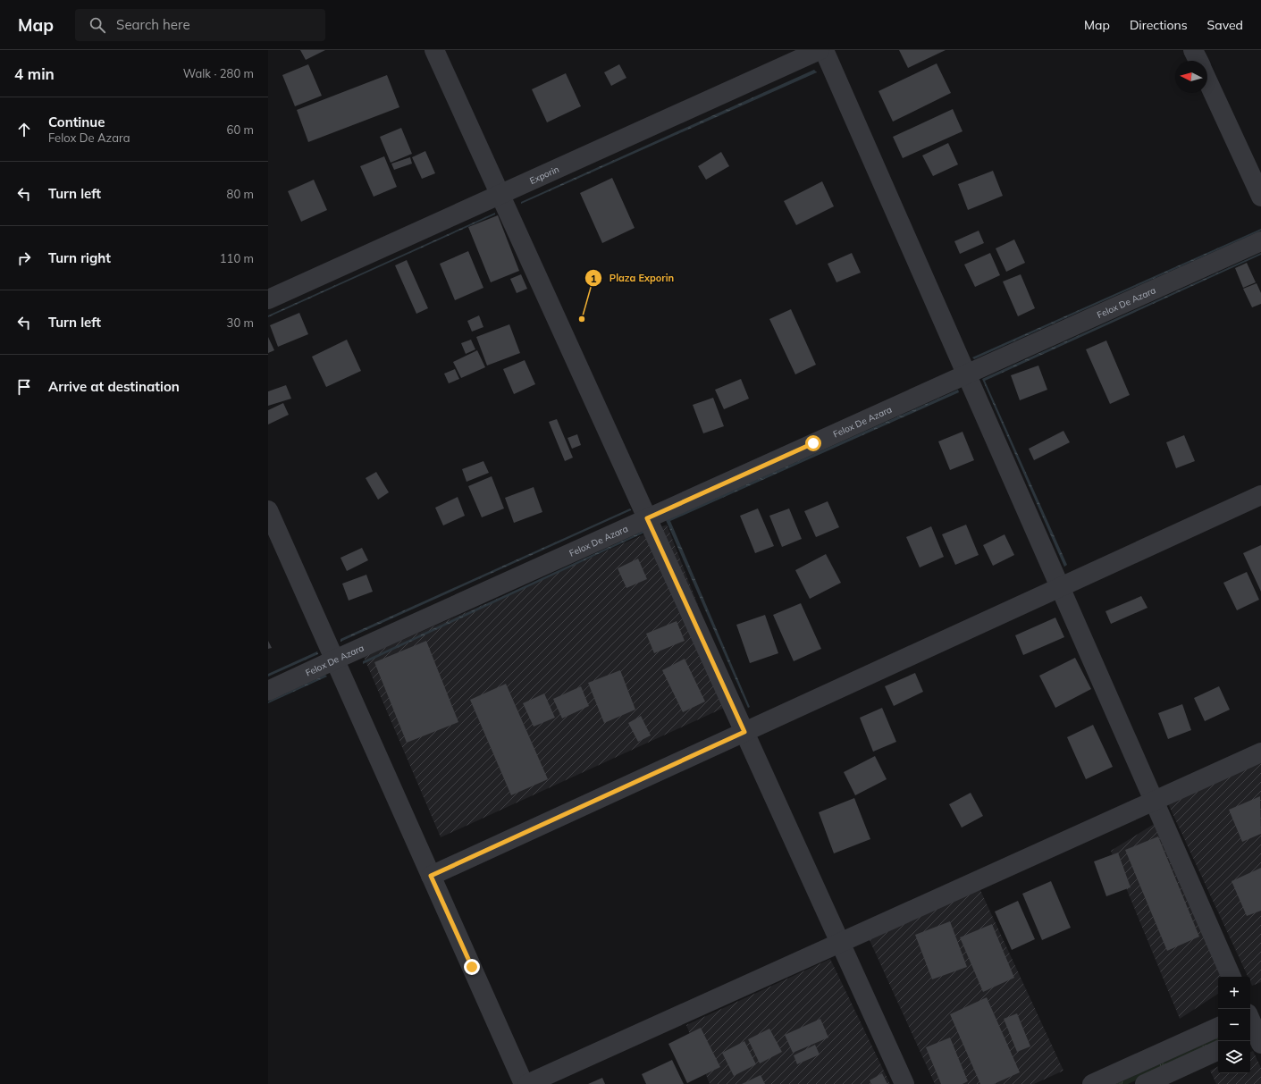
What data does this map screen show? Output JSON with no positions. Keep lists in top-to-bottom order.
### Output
{
  "streets": {
    "street": ["Exporin", "Felox De Azara"]
  },
  "places": ["Plaza Exporin"],
  "north": "left",
  "page": {
    "header": "Map",
    "search": "Search here",
    "nav": ["Map", "Directions", "Saved"],
    "heading": ["4 min", "Walk · 280 m"],
    "list": [
      ["Continue", "Felox De Azara", "60 m"],
      ["Turn left", "80 m"],
      ["Turn right", "110 m"],
      ["Turn left", "30 m"],
      "Arrive at destination"
    ],
    "map_buttons": ["+", "−"]
  }
}
